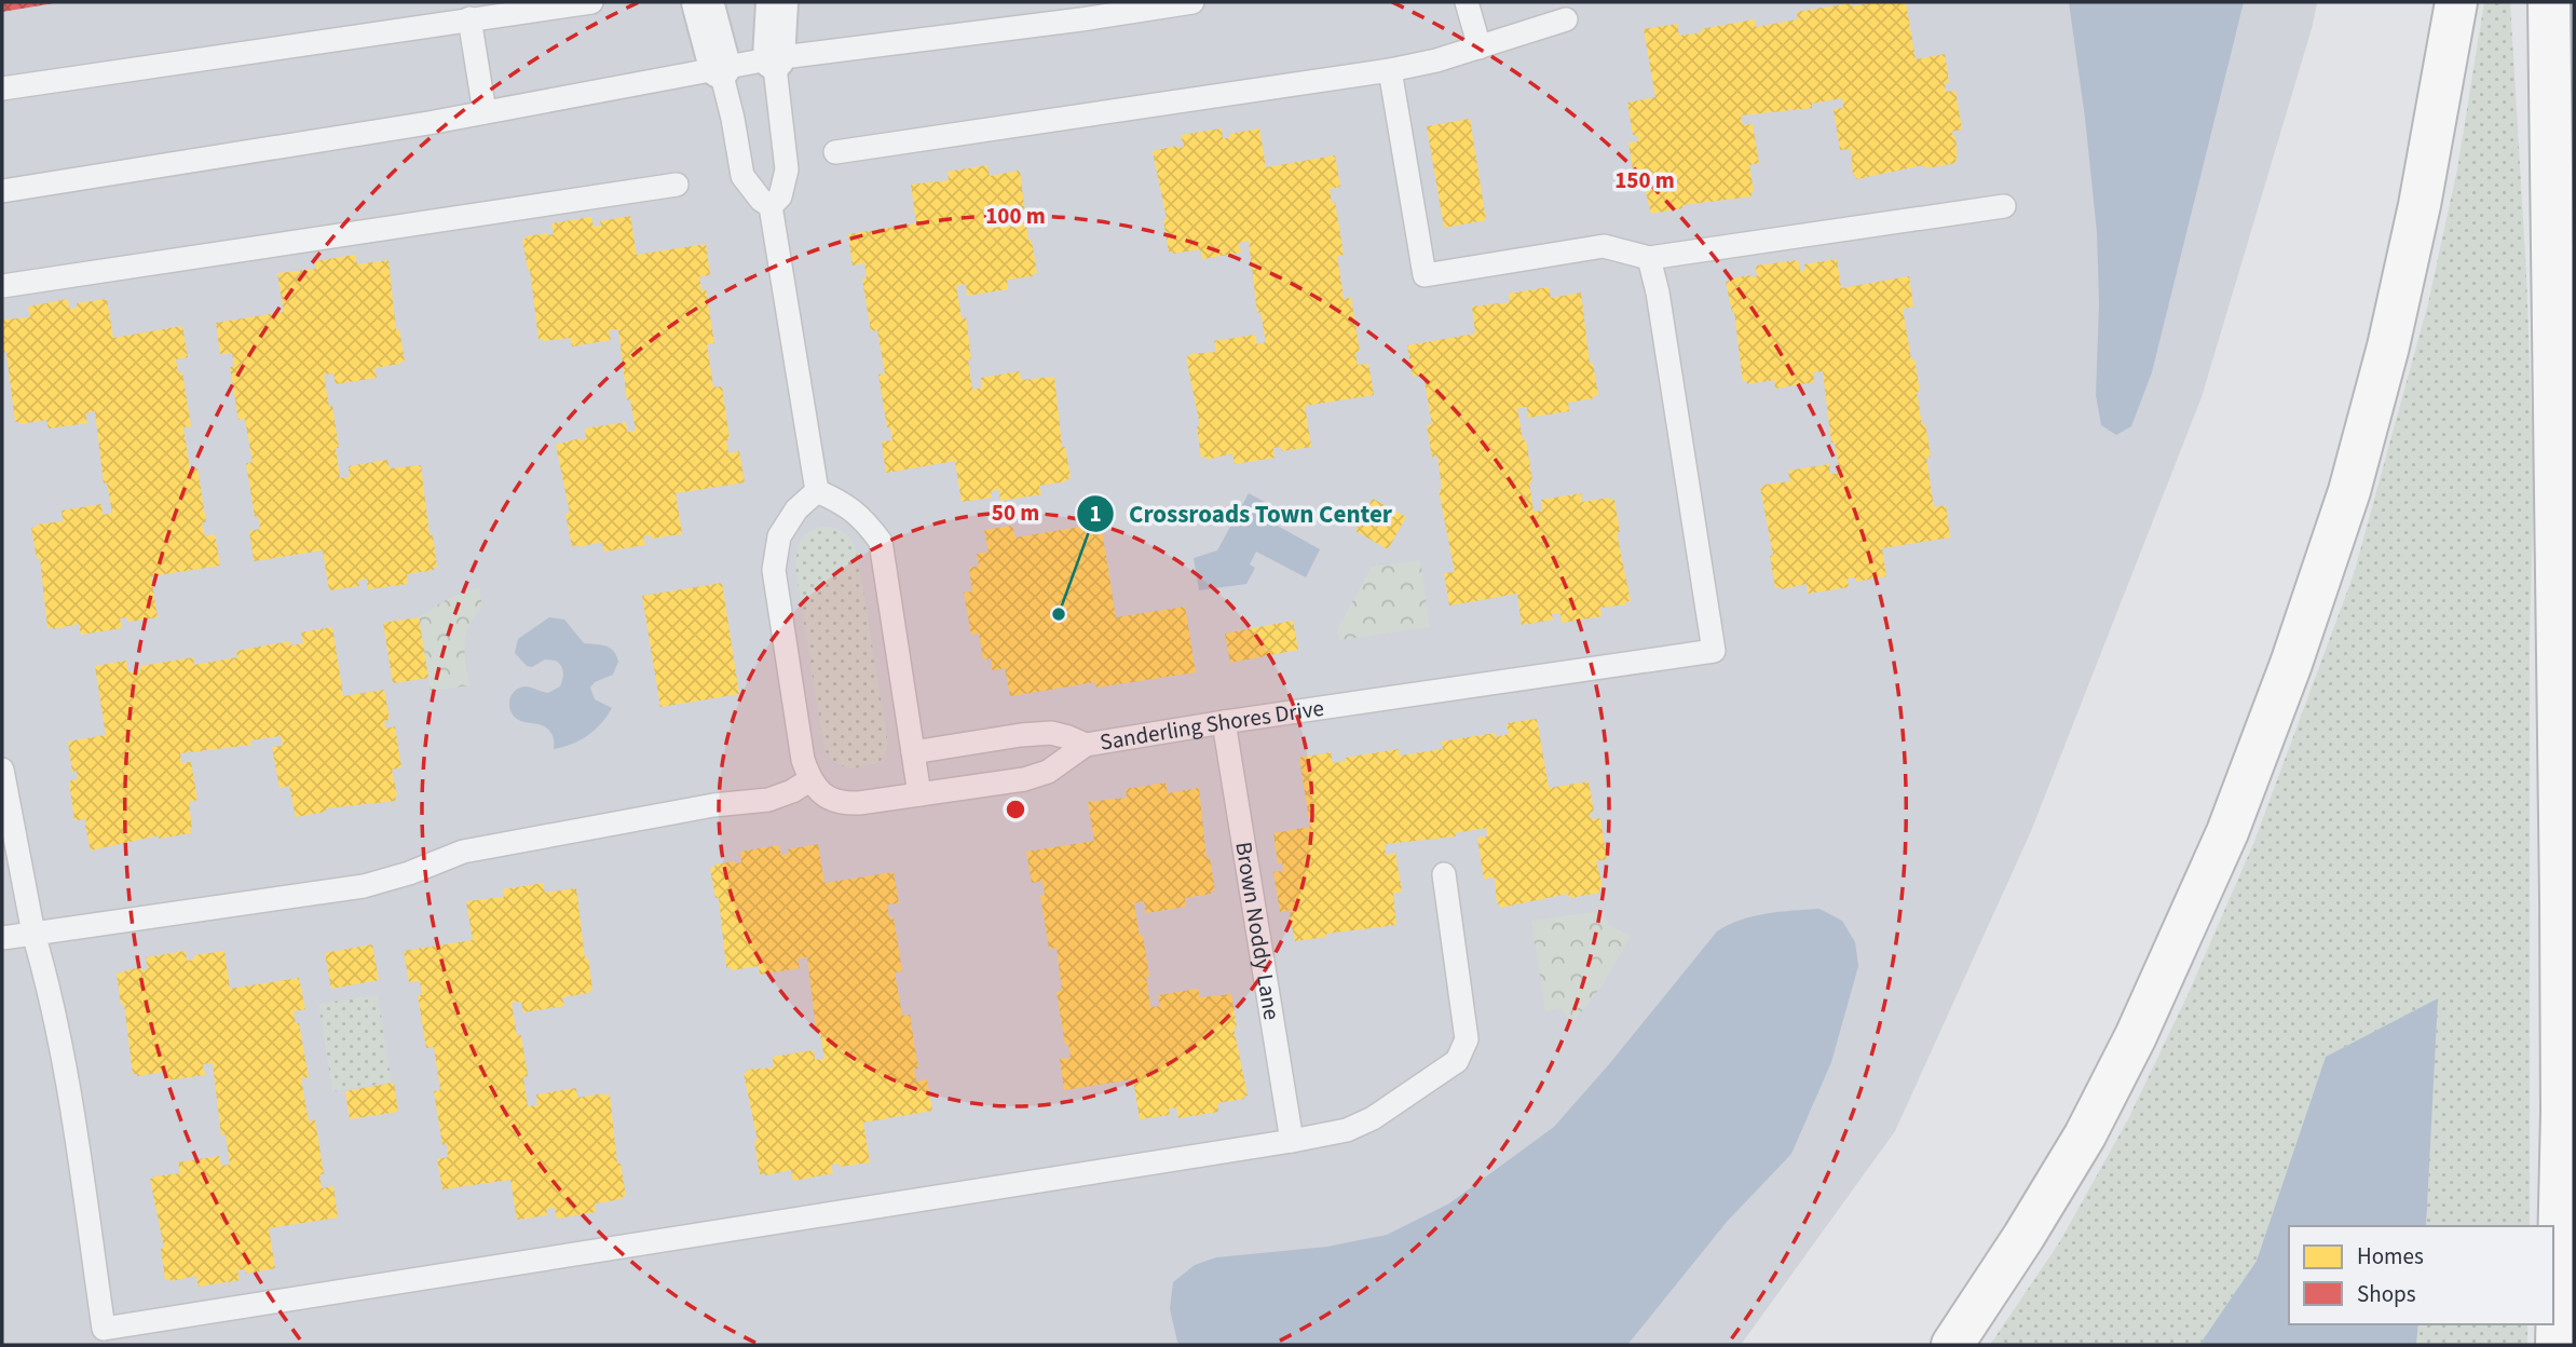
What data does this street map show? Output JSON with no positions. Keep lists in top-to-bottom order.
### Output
{
  "streets": {
    "lane": ["Sanderling Shores Drive", "Brown Noddy Lane"]
  },
  "crossings": [
    ["Sanderling Shores Drive", "Brown Noddy Lane"]
  ],
  "places": ["Crossroads Town Center"],
  "legend": ["Homes", "Shops"],
  "rings": ["150 m", "100 m", "50 m"]
}
